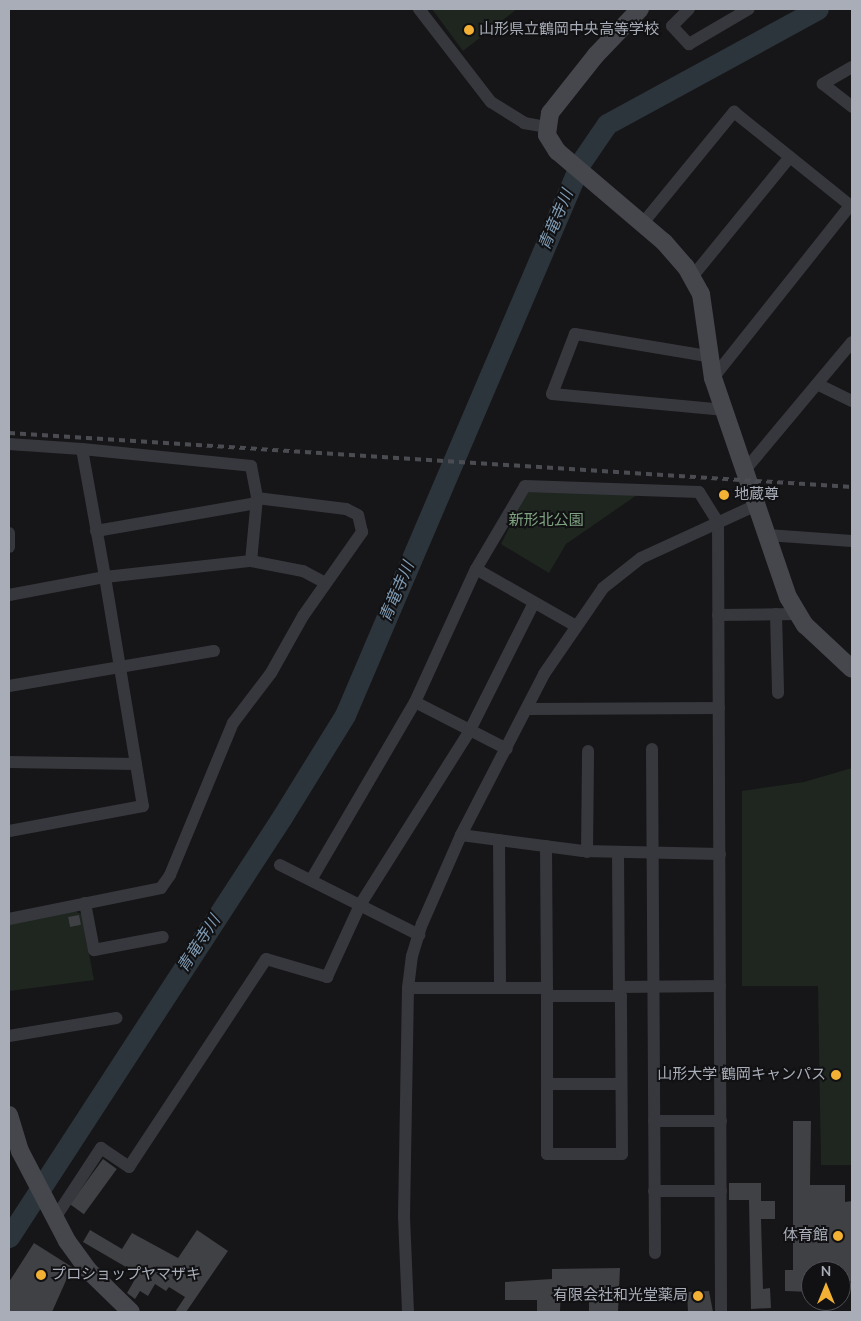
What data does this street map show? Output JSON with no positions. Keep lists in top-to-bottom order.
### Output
{
  "water": ["青竜寺川"],
  "parks": ["新形北公園"],
  "places": [
    "山形県立鶴岡中央高等学校",
    "地蔵尊",
    "山形大学 鶴岡キャンパス",
    "体育館",
    "プロショップヤマザキ",
    "有限会社和光堂薬局"
  ],
  "north": "top"
}
